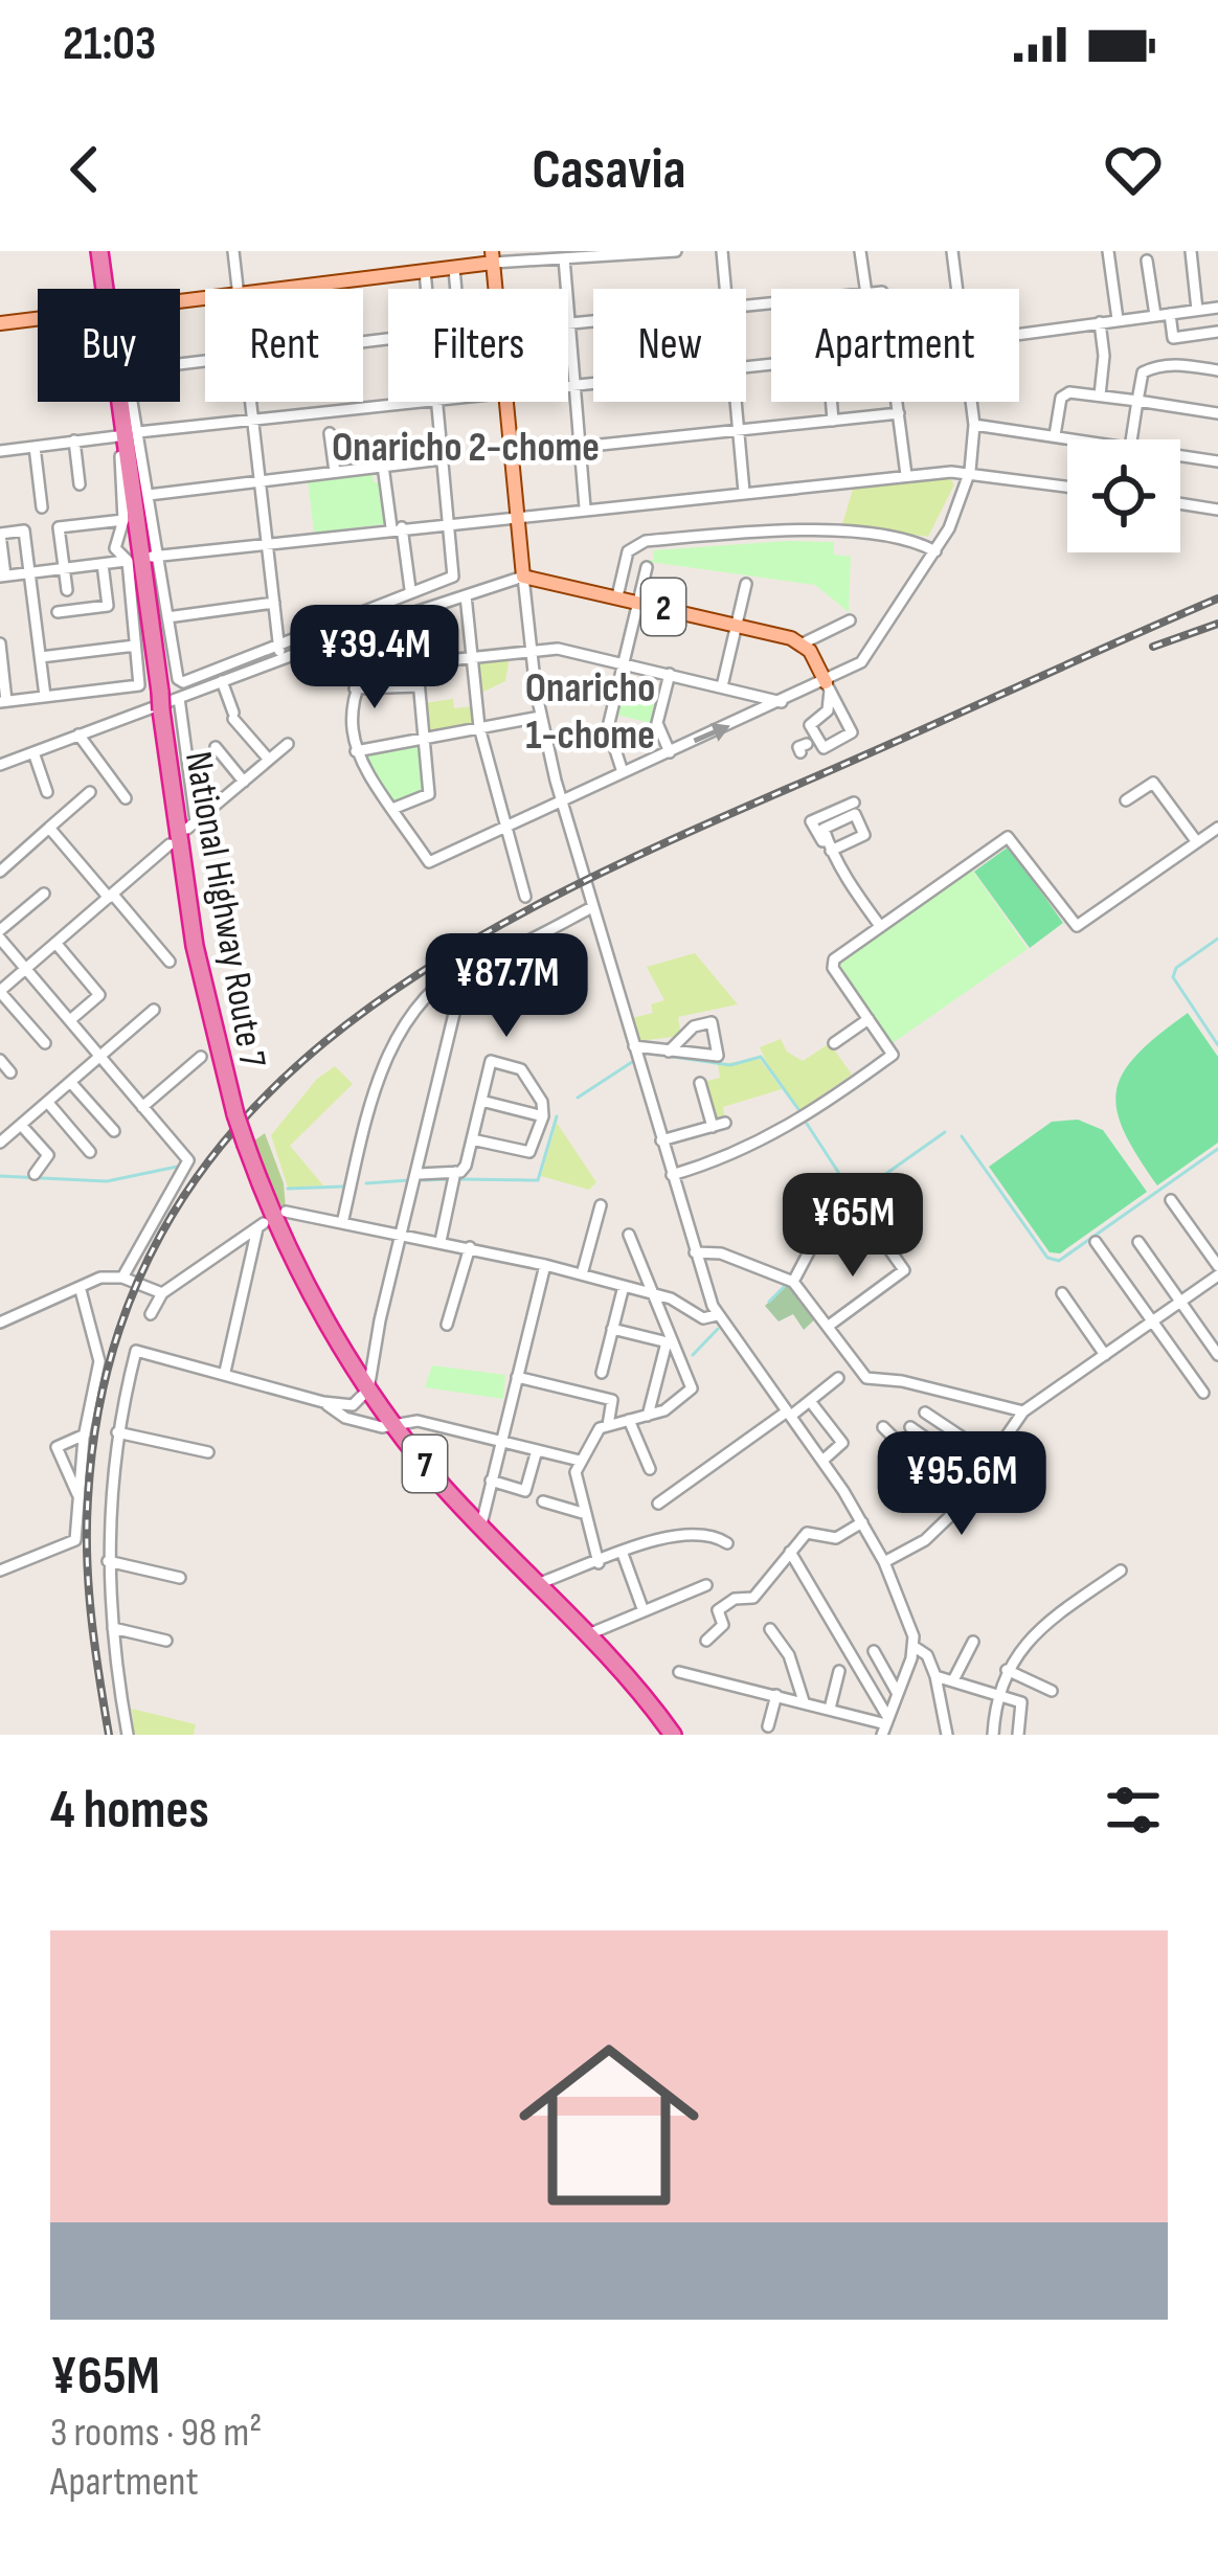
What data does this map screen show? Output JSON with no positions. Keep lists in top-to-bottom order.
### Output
{
  "streets": {
    "highway": ["National Highway Route 7", "7"],
    "main road": ["2"]
  },
  "districts": ["Onaricho 2-chome", "Onaricho 1-chome"],
  "page": {
    "status": "21:03",
    "header": "Casavia",
    "chip": [
      "Buy",
      "Rent",
      "Filters",
      "New",
      "Apartment"
    ],
    "price": [
      "¥39.4M",
      "¥87.7M",
      "¥65M",
      "¥95.6M"
    ],
    "heading": "4 homes",
    "list": [
      {
        "name": "¥65M",
        "note": "3 rooms · 98 m² · Apartment"
      }
    ]
  }
}
